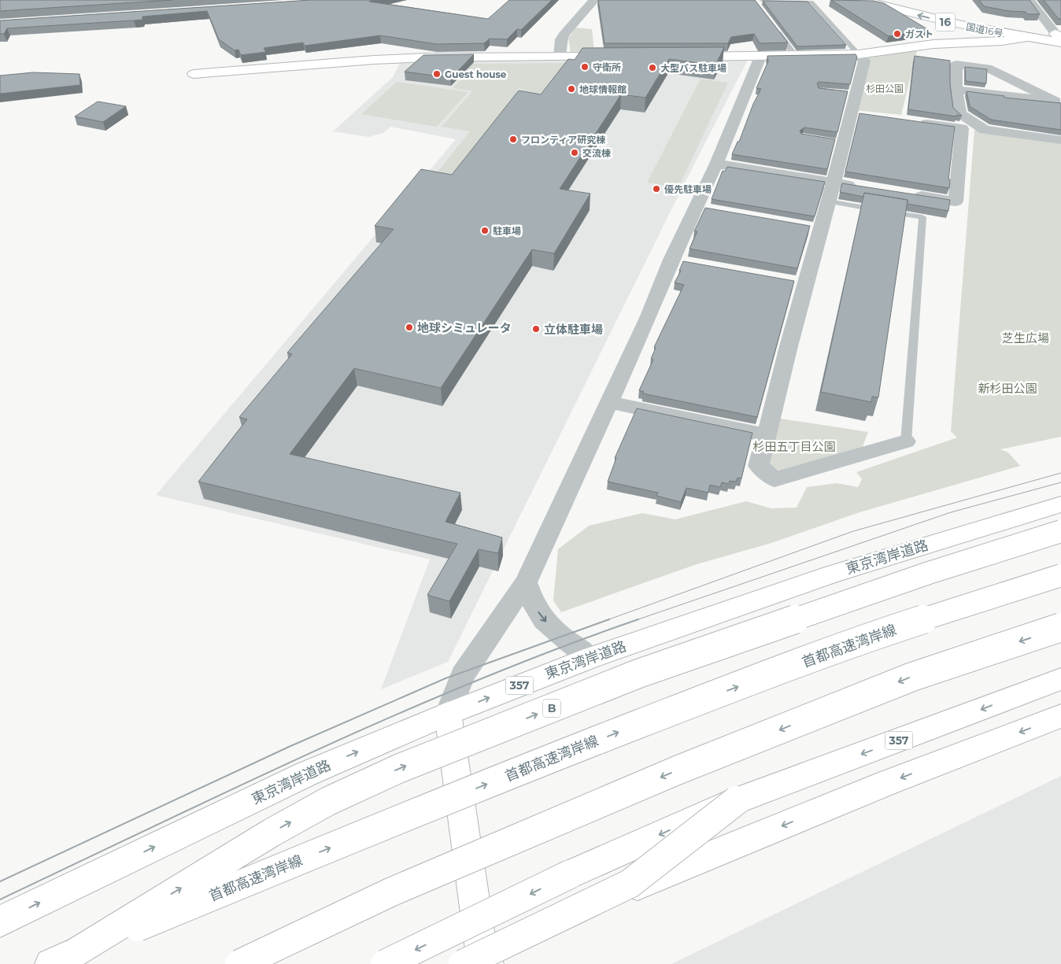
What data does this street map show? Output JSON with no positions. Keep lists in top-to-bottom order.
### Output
{
  "streets": {
    "main road": [
      "16",
      "国道16号",
      "東京湾岸道路",
      "首都高速湾岸線",
      "357",
      "B"
    ]
  },
  "crossings": [
    ["首都高速湾岸線", "B"]
  ],
  "parks": [
    "杉田公園",
    "芝生広場",
    "新杉田公園",
    "杉田五丁目公園"
  ],
  "places": [
    "ガスト",
    "守衛所",
    "大型バス駐車場",
    "Guest house",
    "地球情報館",
    "フロンティア研究棟",
    "交流棟",
    "優先駐車場",
    "駐車場",
    "地球シミュレータ",
    "立体駐車場"
  ]
}
